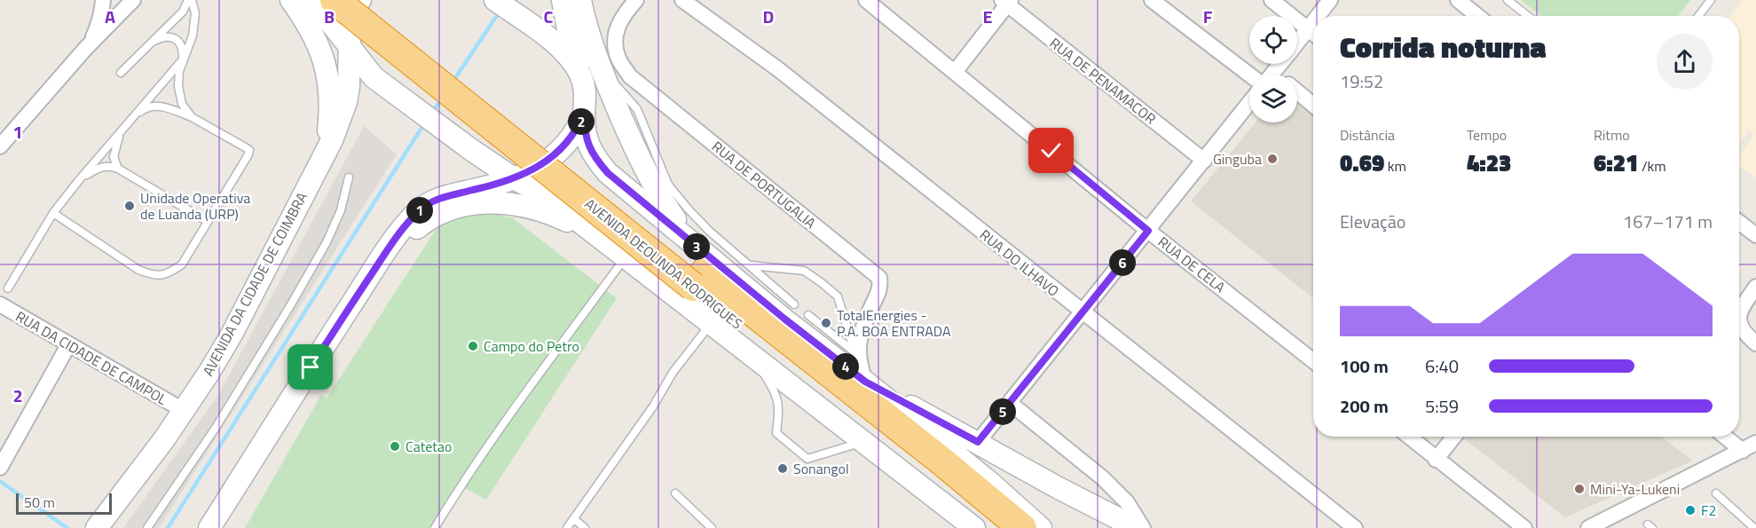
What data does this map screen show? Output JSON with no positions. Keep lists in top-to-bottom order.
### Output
{
  "streets": {
    "highway": ["AVENIDA DEOLINDA RODRIGUES"],
    "main road": ["AVENIDA DA CIDADE DE COIMBRA"],
    "street": [
      "RUA DE PENAMACOR",
      "RUA DE PORTUGALIA",
      "RUA DO ILHAVO",
      "RUA DE CELA",
      "RUA DA CIDADE DE CAMPOL"
    ]
  },
  "crossings": [
    ["AVENIDA DEOLINDA RODRIGUES", "AVENIDA DA CIDADE DE COIMBRA"],
    ["AVENIDA DA CIDADE DE COIMBRA", "RUA DA CIDADE DE CAMPOL"]
  ],
  "places": [
    "Ginguba",
    "Unidade Operativa de Luanda (URP)",
    "TotalEnergies - P.A. BOA ENTRADA",
    "Campo do Petro",
    "Catetao",
    "Sonangol",
    "Mini-Ya-Lukeni",
    "F2"
  ],
  "scale_bar": "50 m",
  "page": {
    "heading": ["Corrida noturna", "19:52"],
    "stats": [
      ["Distância", "0.69 km"],
      ["Tempo", "4:23"],
      ["Ritmo", "6:21 /km"]
    ],
    "pins": [
      "2",
      "1",
      "3",
      "6",
      "4",
      "5"
    ],
    "chart": ["Elevação", "167–171 m"],
    "list": [
      {
        "name": "100 m",
        "note": "6:40"
      },
      {
        "name": "200 m",
        "note": "5:59"
      }
    ],
    "scale": "50 m"
  },
  "grid": {
    "columns": [
      "A",
      "B",
      "C",
      "D",
      "E",
      "F"
    ],
    "rows": ["1", "2"]
  }
}
